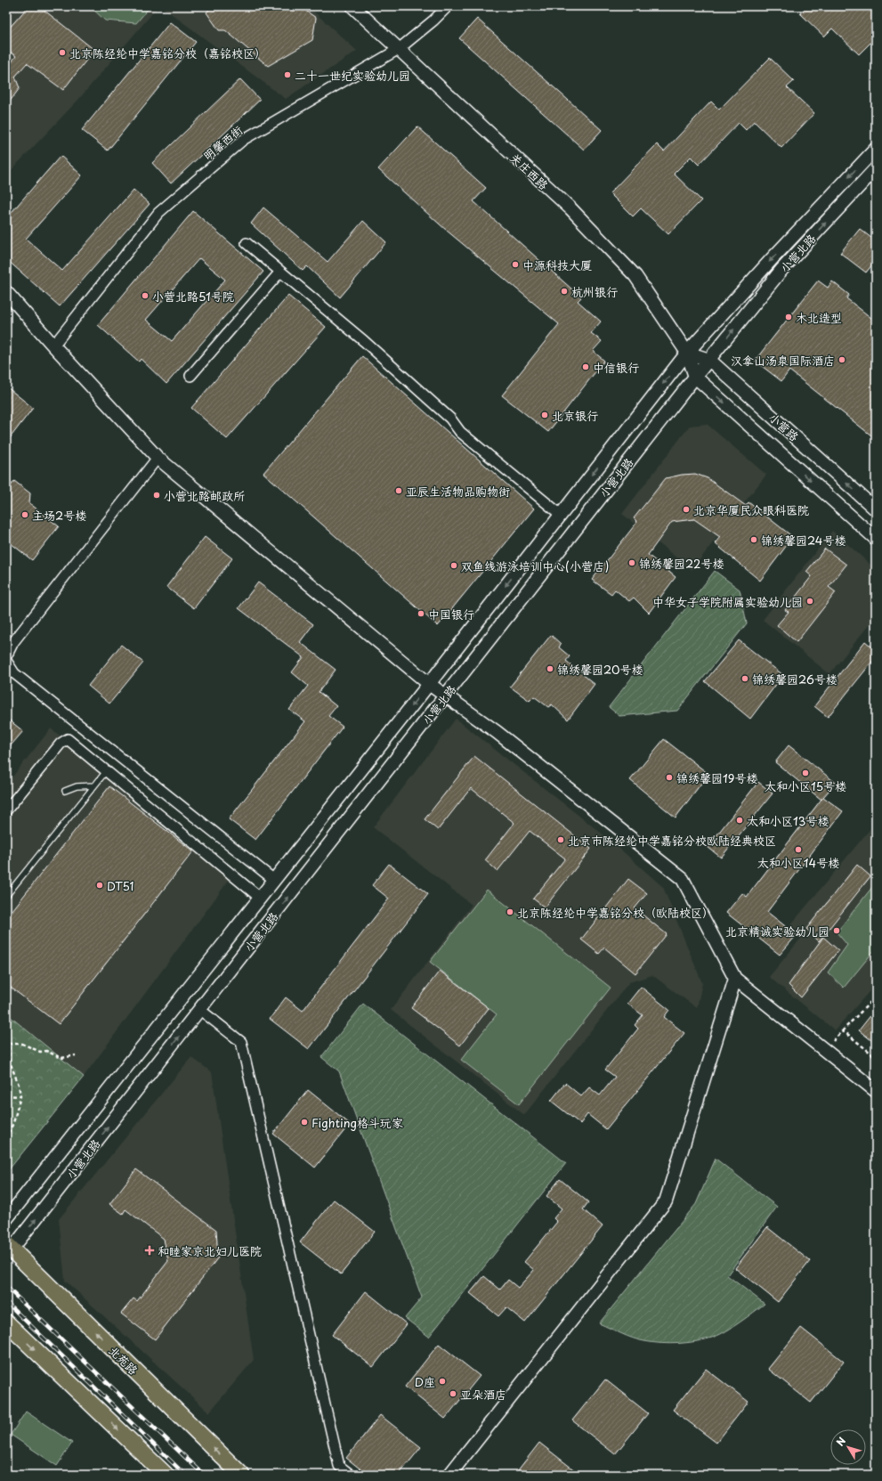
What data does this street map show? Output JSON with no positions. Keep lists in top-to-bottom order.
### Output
{
  "streets": {
    "main road": ["北苑路"],
    "street": [
      "明馨西街",
      "关庄西路",
      "小营北路",
      "小营路"
    ]
  },
  "crossings": [
    ["明馨西街", "关庄西路"],
    ["关庄西路", "小营北路"],
    ["关庄西路", "小营路"],
    ["小营北路", "小营路"],
    ["小营北路", "北苑路"]
  ],
  "places": {
    "other": [
      "北京陈经纶中学嘉铭分校（嘉铭校区）",
      "二十一世纪实验幼儿园",
      "中源科技大厦",
      "杭州银行",
      "小营北路51号院",
      "木北造型",
      "汉拿山汤泉国际酒店",
      "中信银行",
      "北京银行",
      "亚辰生活物品购物街",
      "小营北路邮政所",
      "北京华厦民众眼科医院",
      "主场2号楼",
      "锦绣馨园24号楼",
      "锦绣馨园22号楼",
      "双鱼线游泳培训中心(小营店)",
      "中华女子学院附属实验幼儿园",
      "中国银行",
      "锦绣馨园20号楼",
      "锦绣馨园26号楼",
      "太和小区15号楼",
      "锦绣馨园19号楼",
      "太和小区13号楼",
      "北京市陈经纶中学嘉铭分校欧陆经典校区",
      "太和小区14号楼",
      "DT51",
      "北京陈经纶中学嘉铭分校（欧陆校区）",
      "北京精诚实验幼儿园",
      "Fighting格斗玩家",
      "D座",
      "亚朵酒店"
    ],
    "health": ["和睦家京北妇儿医院"]
  },
  "north": "top left"
}
